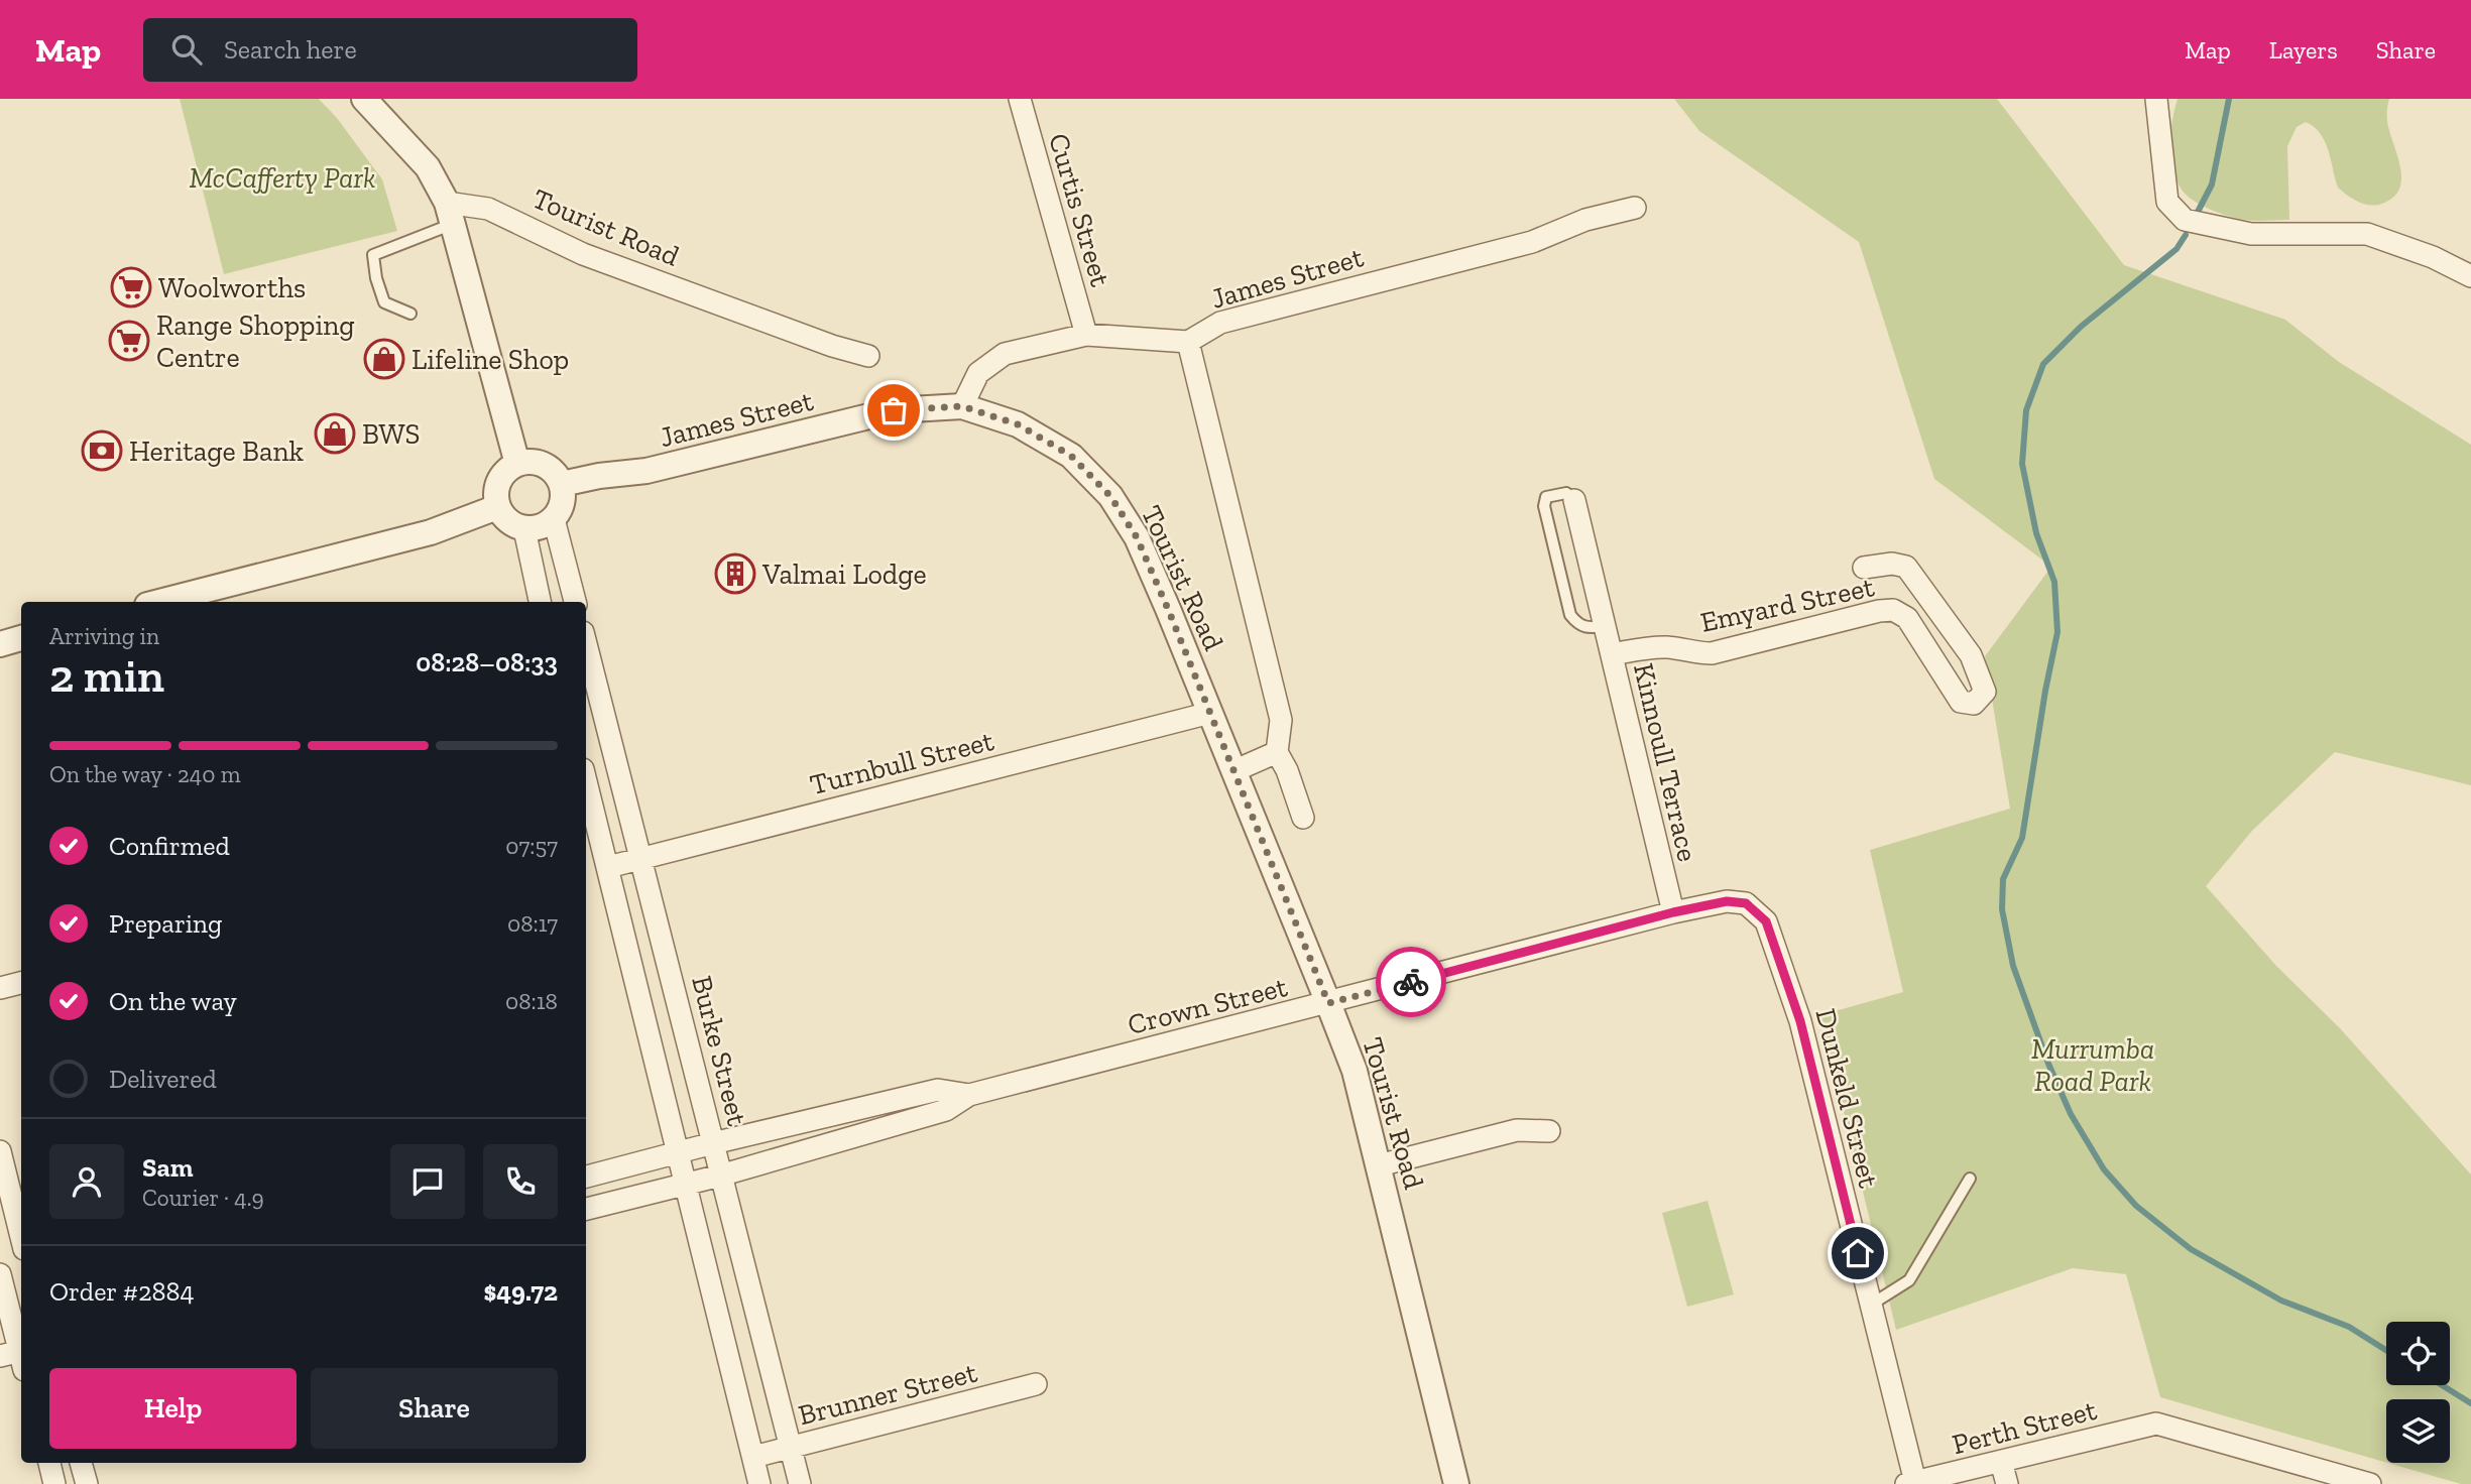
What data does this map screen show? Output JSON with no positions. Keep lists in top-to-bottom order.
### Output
{
  "streets": {
    "street": [
      "Curtis Street",
      "Tourist Road",
      "James Street",
      "Emyard Street",
      "Turnbull Street",
      "Kinnoull Terrace",
      "Crown Street",
      "Burke Street",
      "Dunkeld Street",
      "Brunner Street",
      "Perth Street"
    ]
  },
  "crossings": [
    ["Curtis Street", "James Street"],
    ["Tourist Road", "James Street"],
    ["Tourist Road", "Turnbull Street"],
    ["Tourist Road", "Crown Street"],
    ["Emyard Street", "Kinnoull Terrace"],
    ["Turnbull Street", "Burke Street"],
    ["Kinnoull Terrace", "Crown Street"],
    ["Crown Street", "Burke Street"],
    ["Crown Street", "Dunkeld Street"],
    ["Burke Street", "Brunner Street"],
    ["Dunkeld Street", "Perth Street"]
  ],
  "parks": ["McCafferty Park", "Murrumba Road Park"],
  "places": {
    "supermarket": ["Woolworths", "Range Shopping Centre"],
    "shop": ["Lifeline Shop", "BWS"],
    "bank": ["Heritage Bank"],
    "building": ["Valmai Lodge"]
  },
  "page": {
    "header": "Map",
    "search": "Search here",
    "nav": ["Map", "Layers", "Share"],
    "heading": ["2 min", "Arriving in", "08:28–08:33"],
    "panel": [
      "Sam",
      "Courier · 4.9",
      "Order #2884",
      "$49.72"
    ],
    "bar": "On the way · 240 m",
    "list": [
      ["Confirmed", "07:57"],
      ["Preparing", "08:17"],
      ["On the way", "08:18"],
      "Delivered"
    ],
    "buttons": ["Help", "Share"]
  }
}
